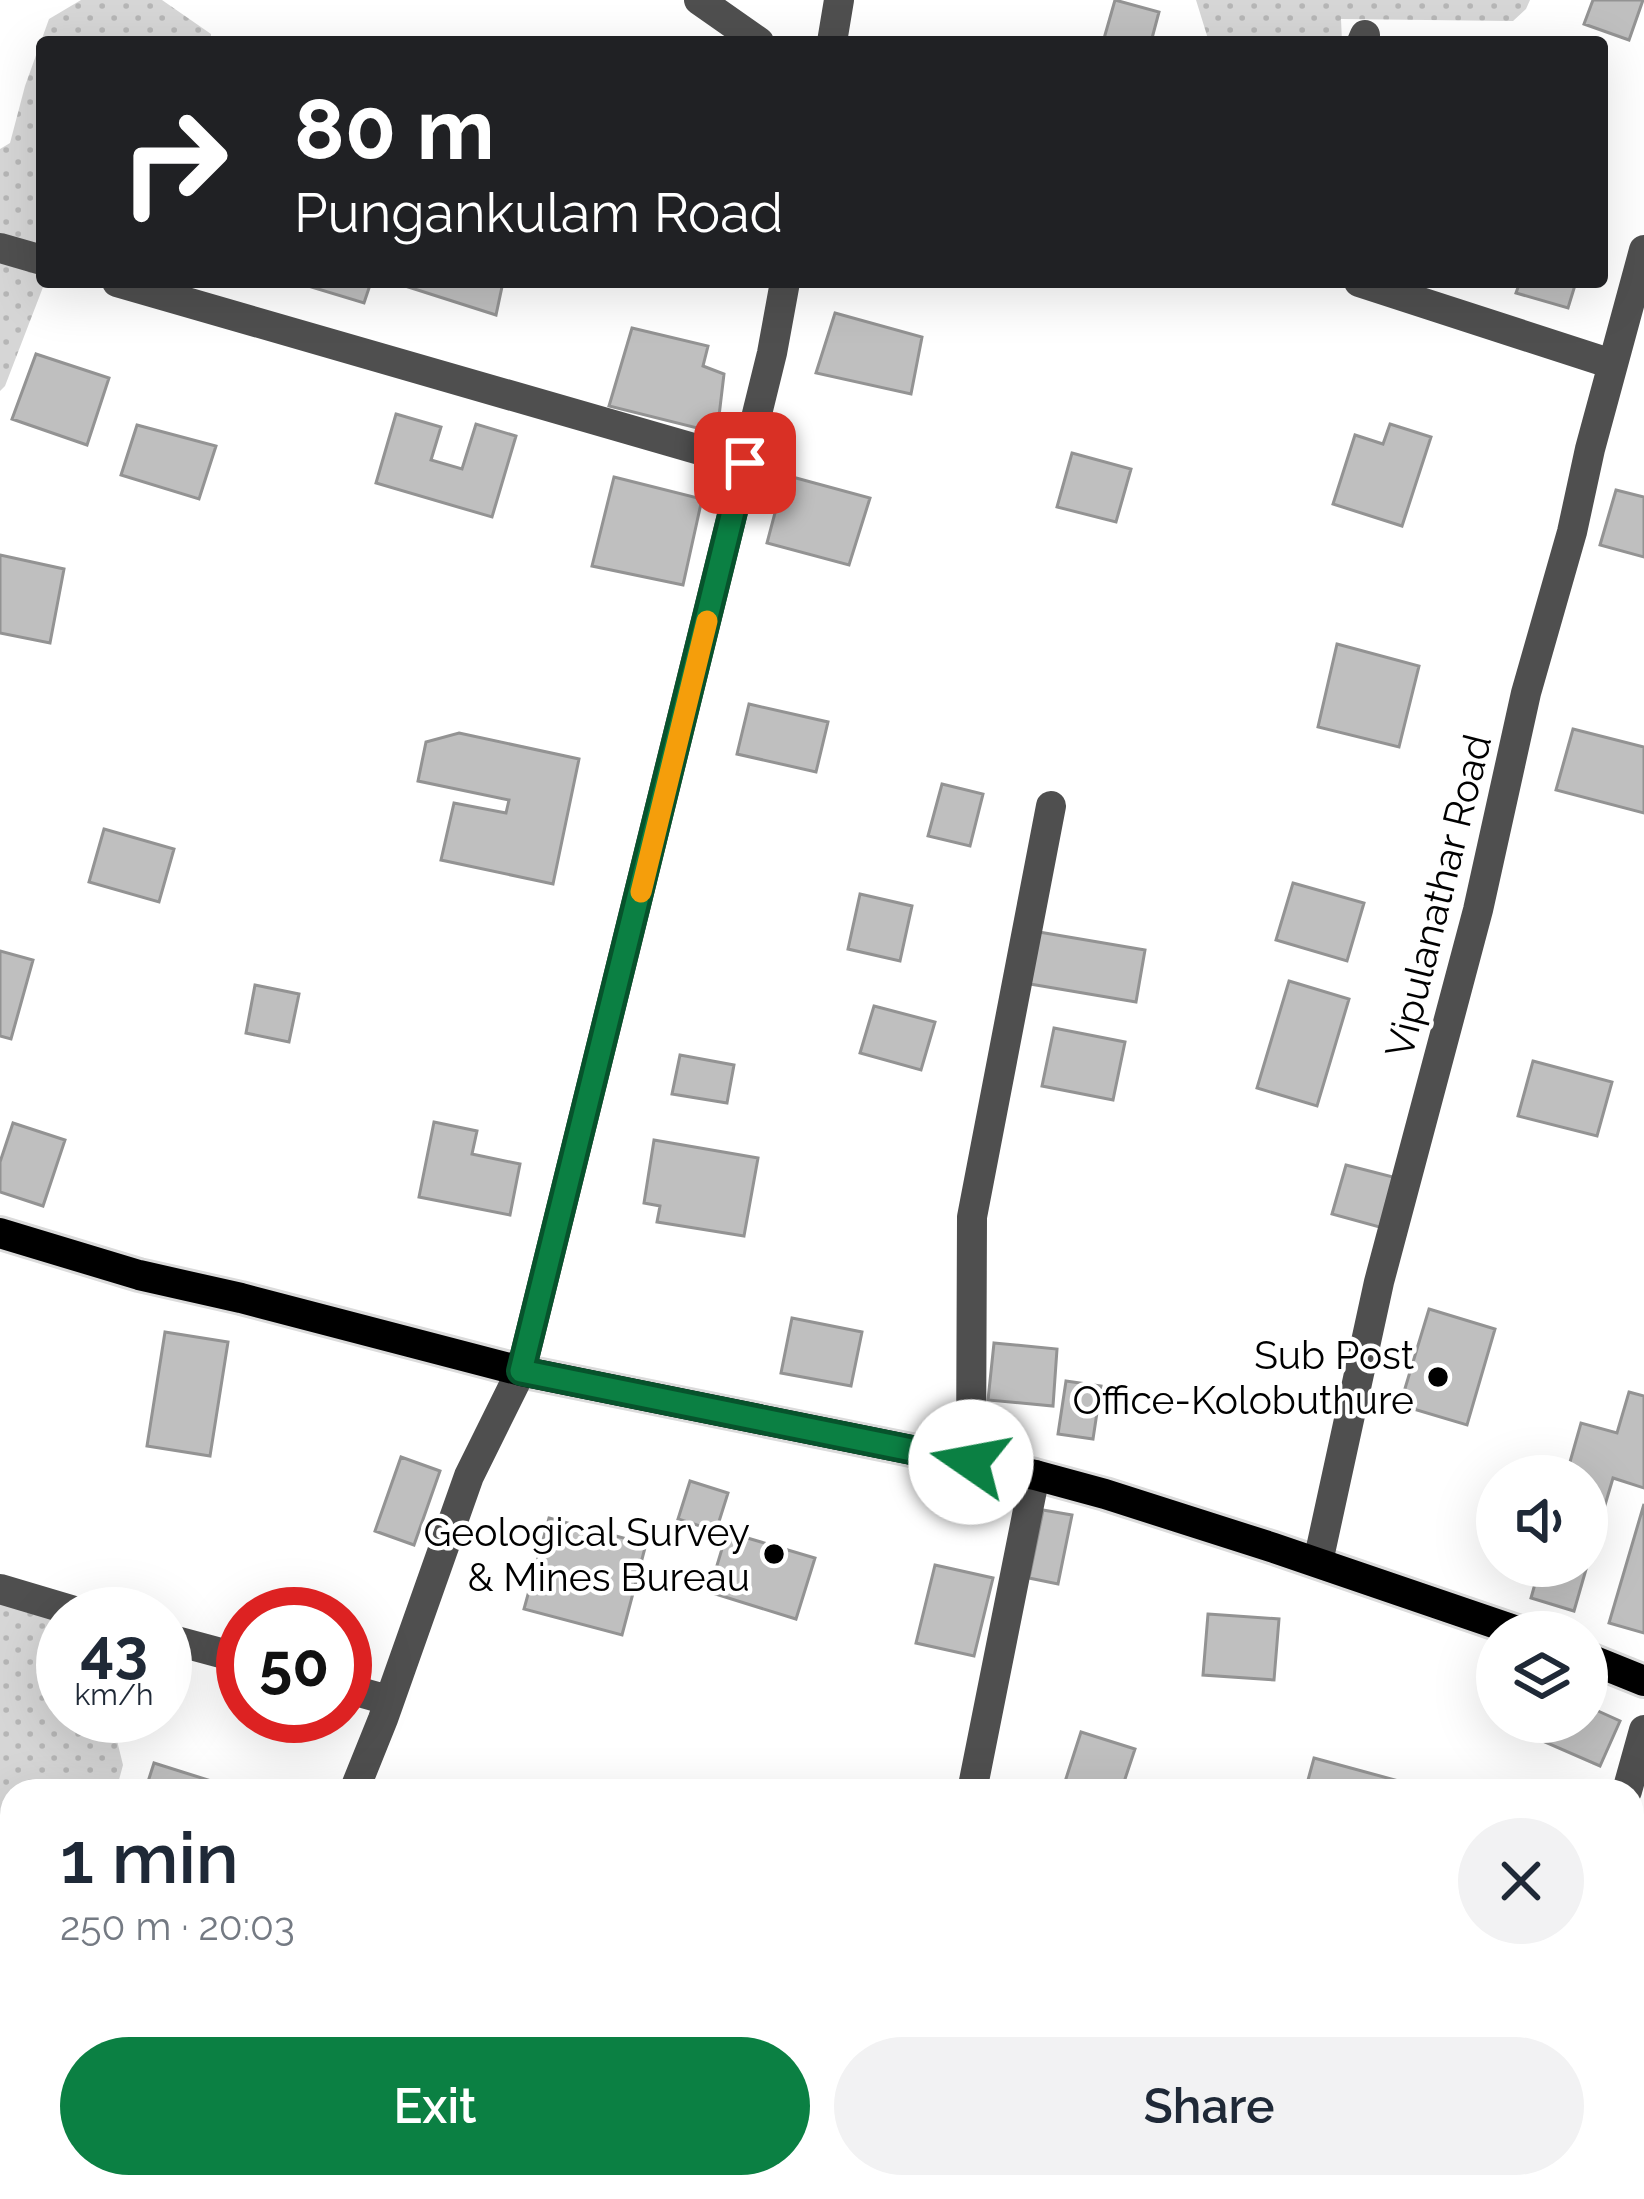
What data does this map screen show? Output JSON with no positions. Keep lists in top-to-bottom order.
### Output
{
  "streets": {
    "street": ["Vipulanathar Road"]
  },
  "places": ["Sub Post Office-Kolobuthure", "Geological Survey & Mines Bureau"],
  "page": {
    "turn": ["80 m", "Pungankulam Road"],
    "speed": "43 km/h",
    "limit": "50",
    "heading": ["1 min", "250 m · 20:03"],
    "buttons": ["Exit", "Share"]
  }
}
